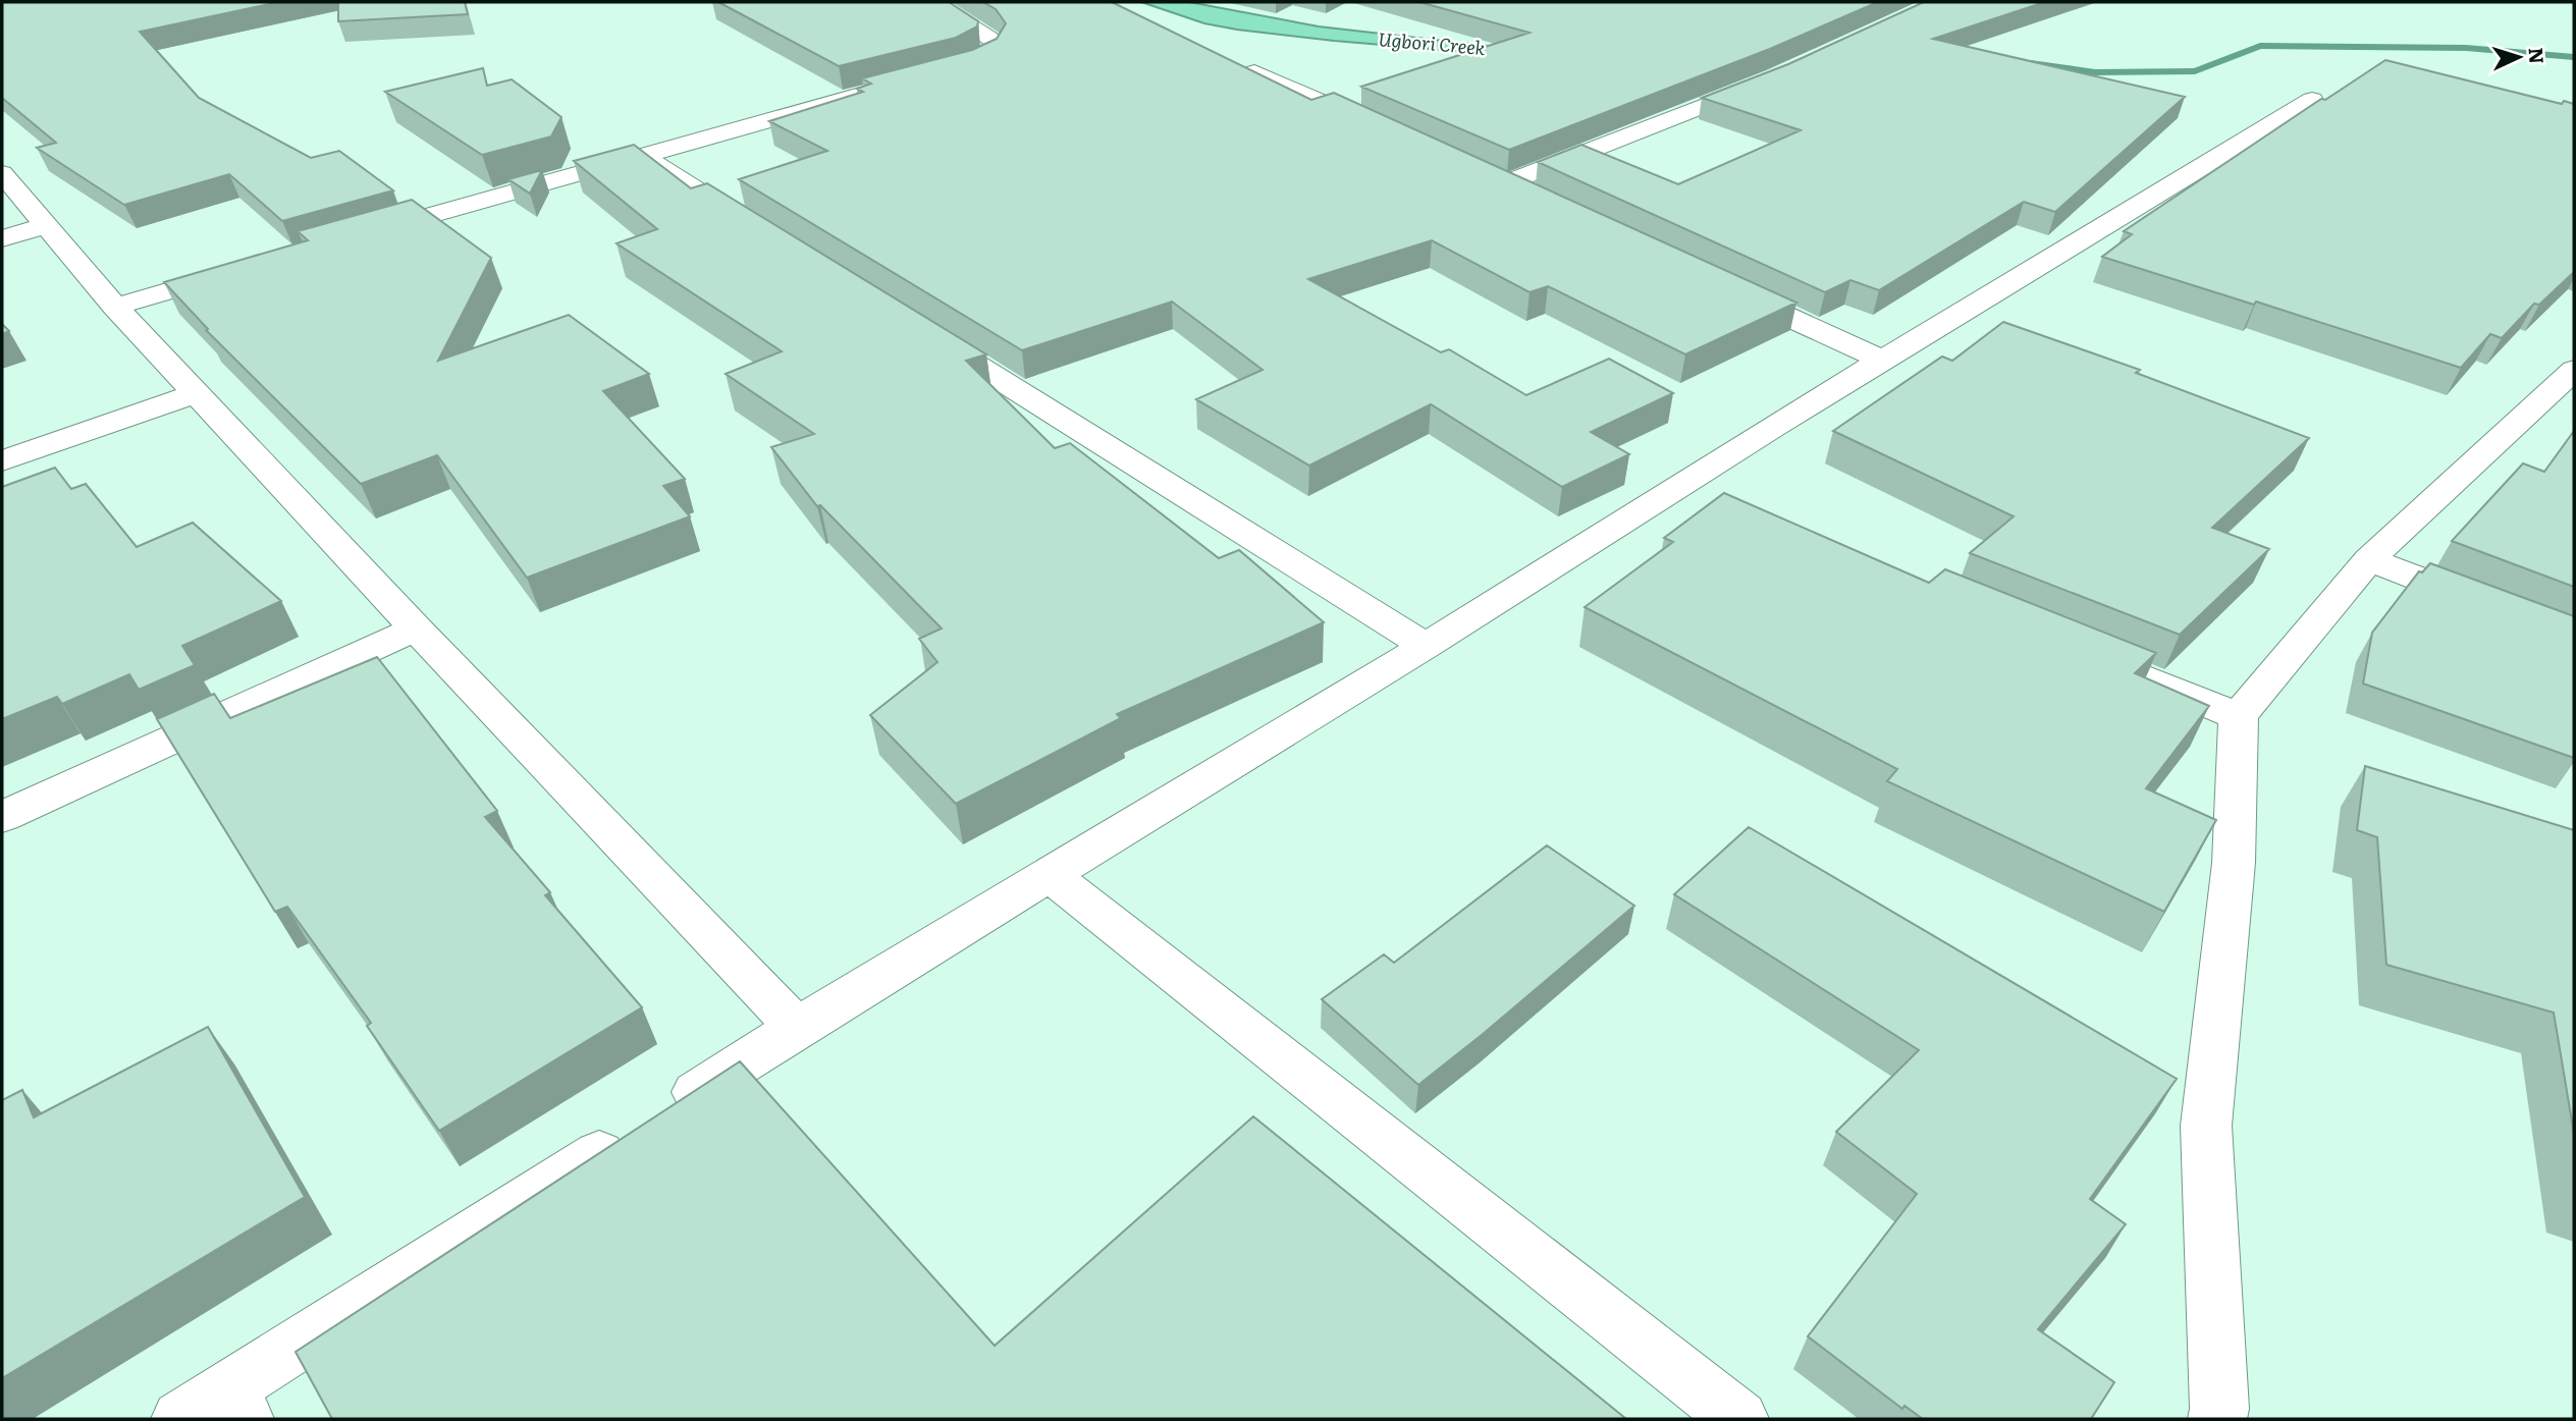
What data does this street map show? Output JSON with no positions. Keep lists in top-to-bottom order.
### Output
{
  "water": ["Ugbori Creek"],
  "north": "right"
}
